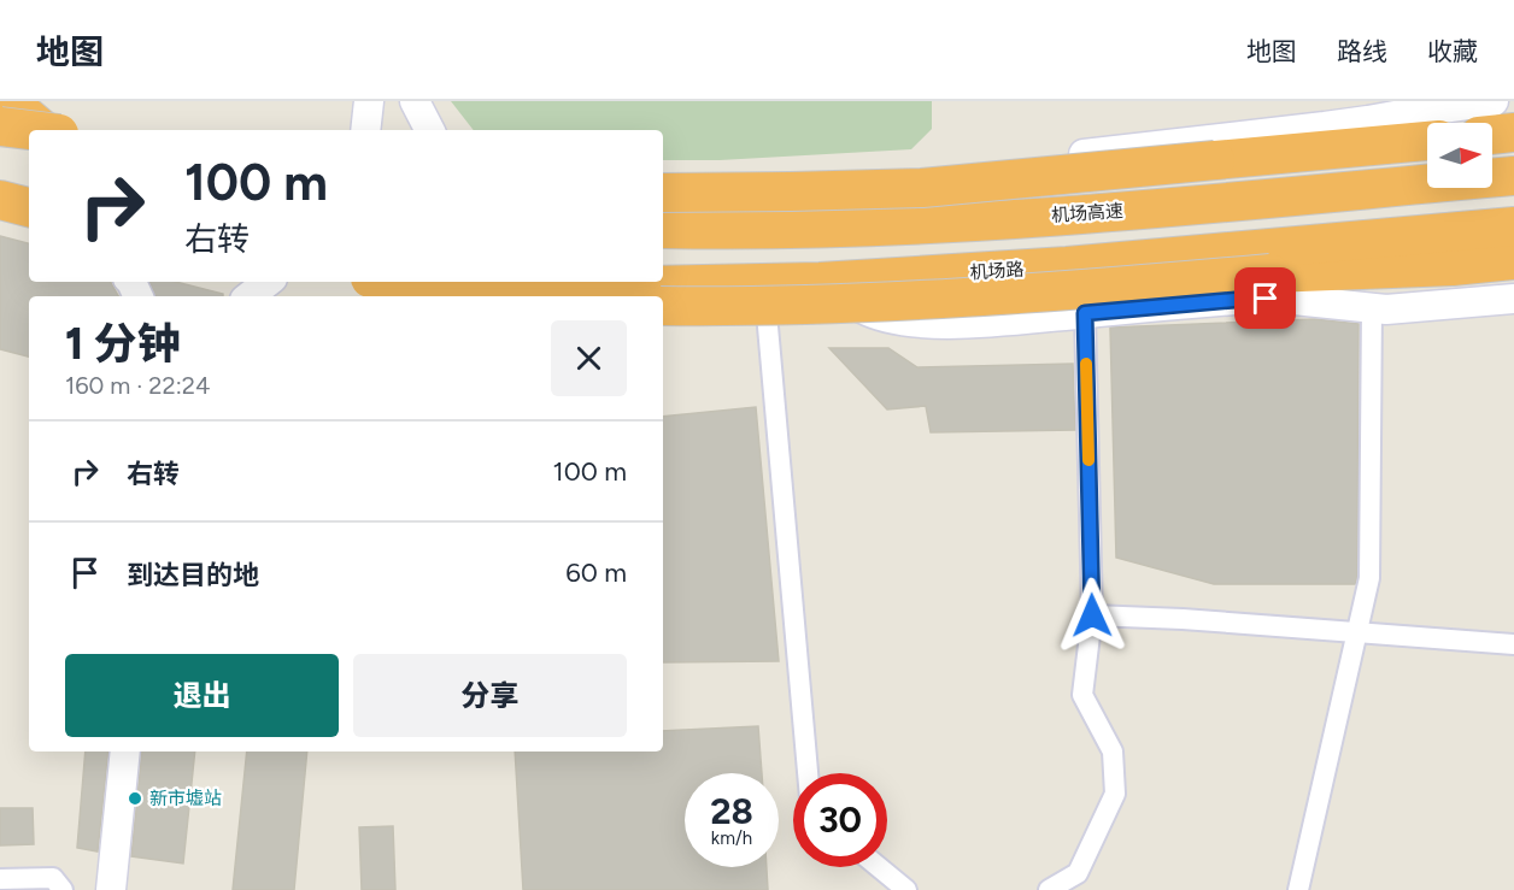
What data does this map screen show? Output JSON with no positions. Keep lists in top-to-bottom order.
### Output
{
  "streets": {
    "highway": ["机场高速", "机场路"]
  },
  "places": ["新市墟站"],
  "north": "right",
  "page": {
    "header": "地图",
    "nav": ["地图", "路线", "收藏"],
    "turn": ["100 m", "右转"],
    "heading": ["1 分钟", "160 m · 22:24"],
    "list": [
      {
        "name": "右转",
        "value": "100 m"
      },
      {
        "name": "到达目的地",
        "value": "60 m"
      }
    ],
    "buttons": ["退出", "分享"],
    "speed": "28 km/h",
    "limit": "30"
  }
}
